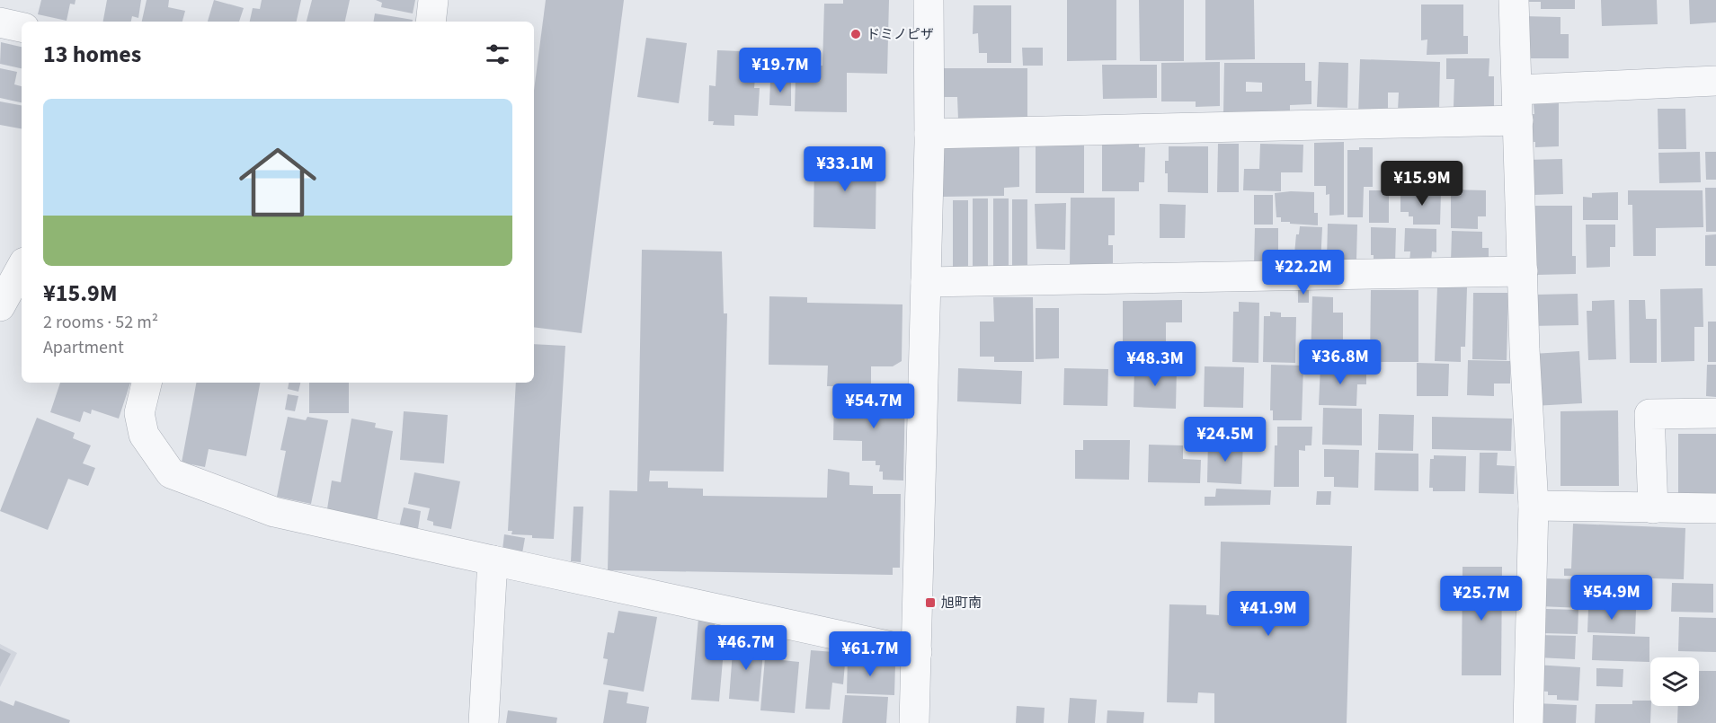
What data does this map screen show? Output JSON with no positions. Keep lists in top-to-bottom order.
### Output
{
  "places": {
    "other": ["ドミノピザ"],
    "transit": ["旭町南"]
  },
  "page": {
    "heading": "13 homes",
    "price": [
      "¥19.7M",
      "¥33.1M",
      "¥15.9M",
      "¥22.2M",
      "¥36.8M",
      "¥48.3M",
      "¥54.7M",
      "¥24.5M",
      "¥54.9M",
      "¥25.7M",
      "¥41.9M",
      "¥46.7M",
      "¥61.7M"
    ],
    "list": [
      {
        "name": "¥15.9M",
        "note": "2 rooms · 52 m² · Apartment"
      }
    ]
  }
}
